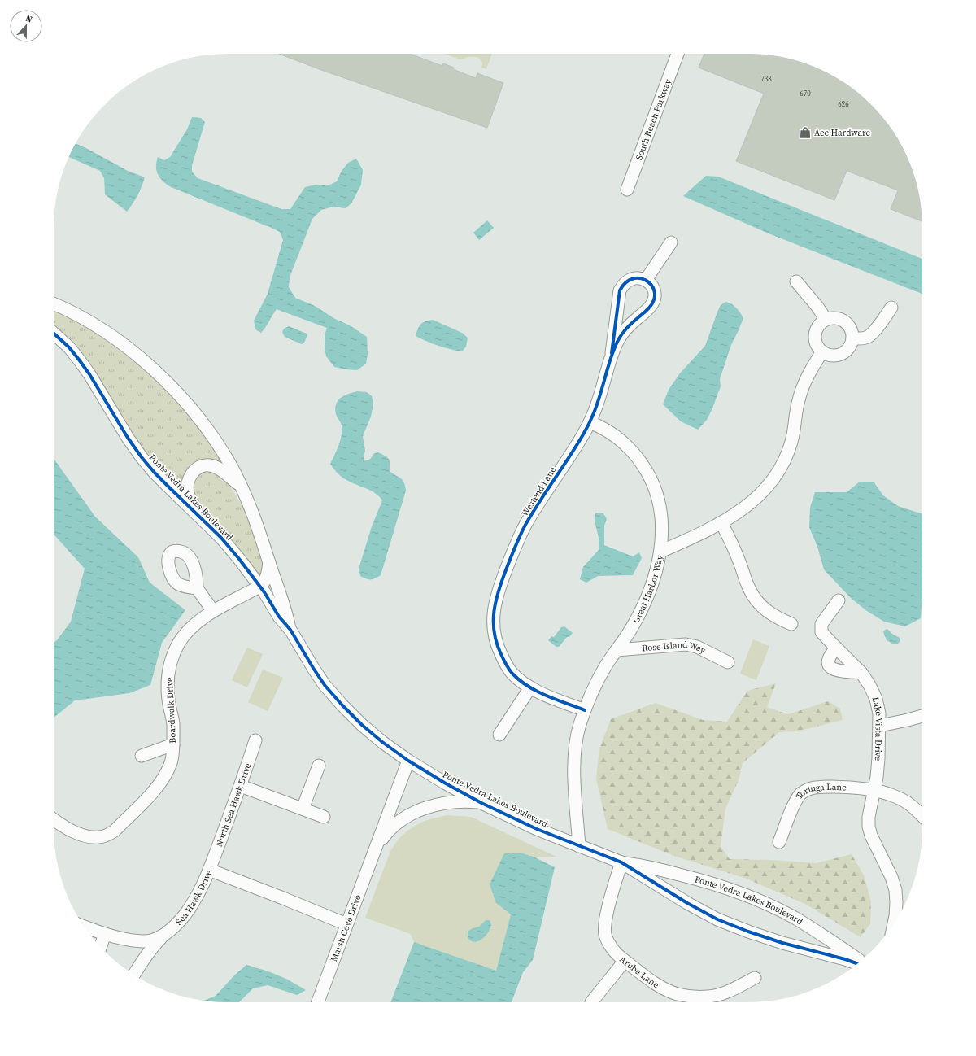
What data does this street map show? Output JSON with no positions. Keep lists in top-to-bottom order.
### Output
{
  "streets": {
    "street": [
      "South Beach Parkway",
      "Westend Lane",
      "Ponte Vedra Lakes Boulevard",
      "Great Harbor Way",
      "Rose Island Way",
      "Boardwalk Drive",
      "Lake Vista Drive",
      "Tortuga Lane",
      "North Sea Hawk Drive",
      "Sea Hawk Drive",
      "Marsh Cove Drive",
      "Aruba Lane"
    ]
  },
  "crossings": [
    ["Westend Lane", "Great Harbor Way"],
    ["Ponte Vedra Lakes Boulevard", "Great Harbor Way"],
    ["Ponte Vedra Lakes Boulevard", "Boardwalk Drive"],
    ["Ponte Vedra Lakes Boulevard", "Marsh Cove Drive"],
    ["Ponte Vedra Lakes Boulevard", "Aruba Lane"],
    ["Great Harbor Way", "Rose Island Way"],
    ["Lake Vista Drive", "Tortuga Lane"],
    ["North Sea Hawk Drive", "Sea Hawk Drive"],
    ["Sea Hawk Drive", "Marsh Cove Drive"]
  ],
  "places": {
    "shop": ["Ace Hardware"]
  },
  "house_numbers": ["738", "670", "626"],
  "north": "top"
}
